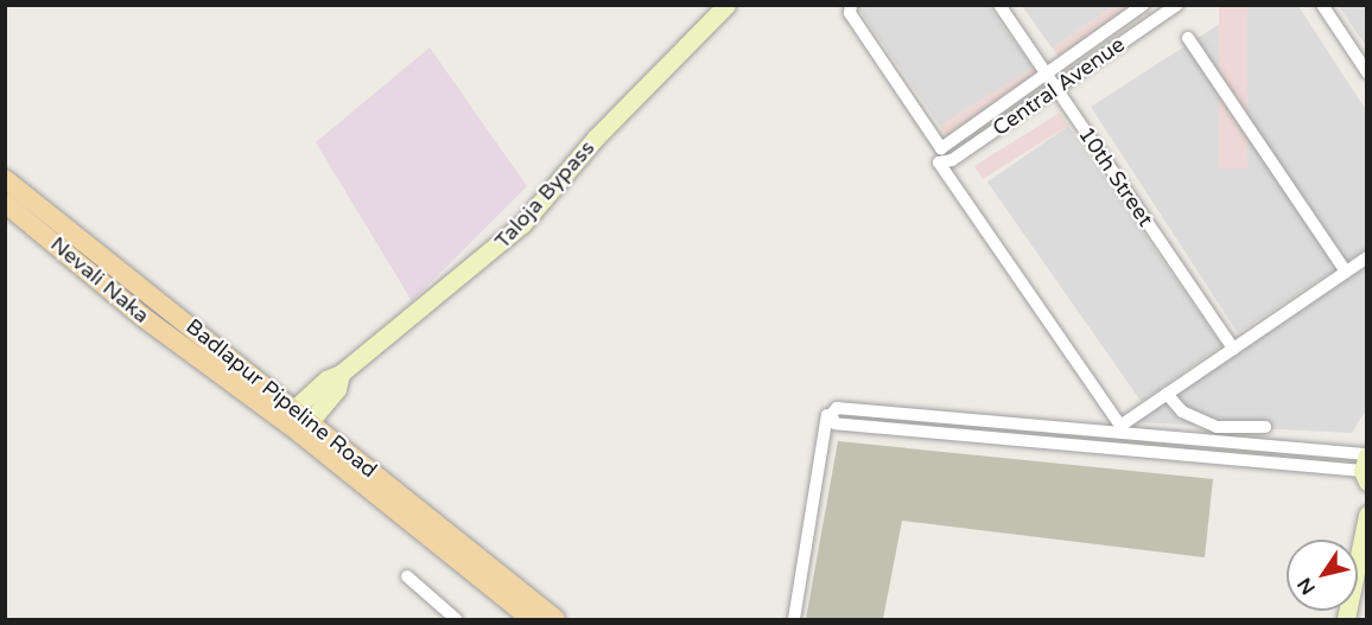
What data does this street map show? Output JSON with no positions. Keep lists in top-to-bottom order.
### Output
{
  "streets": {
    "main road": ["Taloja Bypass", "Nevali Naka", "Badlapur Pipeline Road"],
    "street": ["Central Avenue", "10th Street"]
  },
  "crossings": [
    ["Central Avenue", "10th Street"],
    ["Taloja Bypass", "Nevali Naka"],
    ["Nevali Naka", "Badlapur Pipeline Road"]
  ],
  "north": "bottom left"
}
